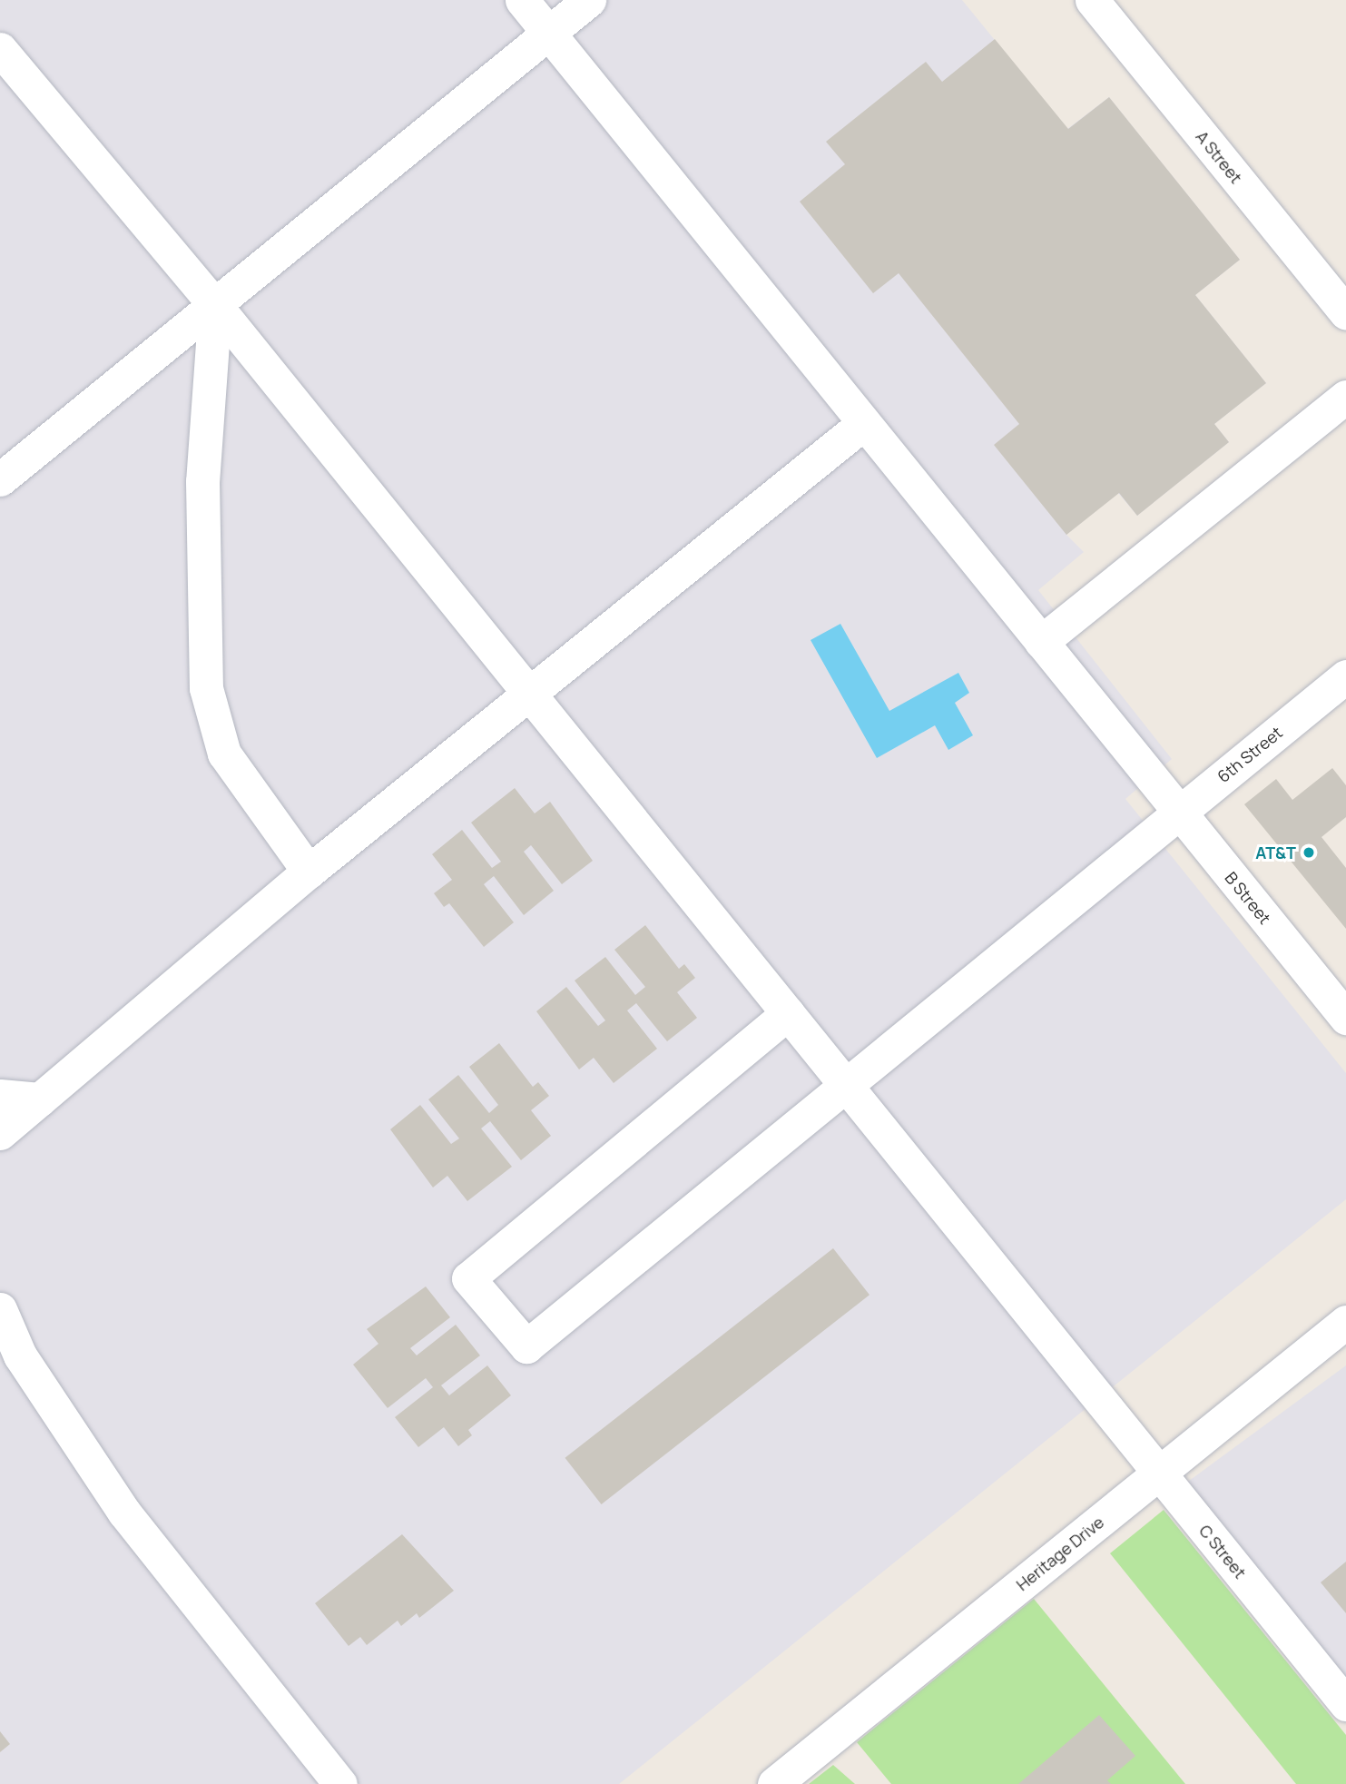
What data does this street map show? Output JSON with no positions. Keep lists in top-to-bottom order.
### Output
{
  "streets": {
    "street": [
      "A Street",
      "6th Street",
      "B Street",
      "C Street",
      "Heritage Drive"
    ]
  },
  "crossings": [
    ["6th Street", "B Street"],
    ["6th Street", "C Street"],
    ["C Street", "Heritage Drive"]
  ],
  "places": ["AT&T"]
}
